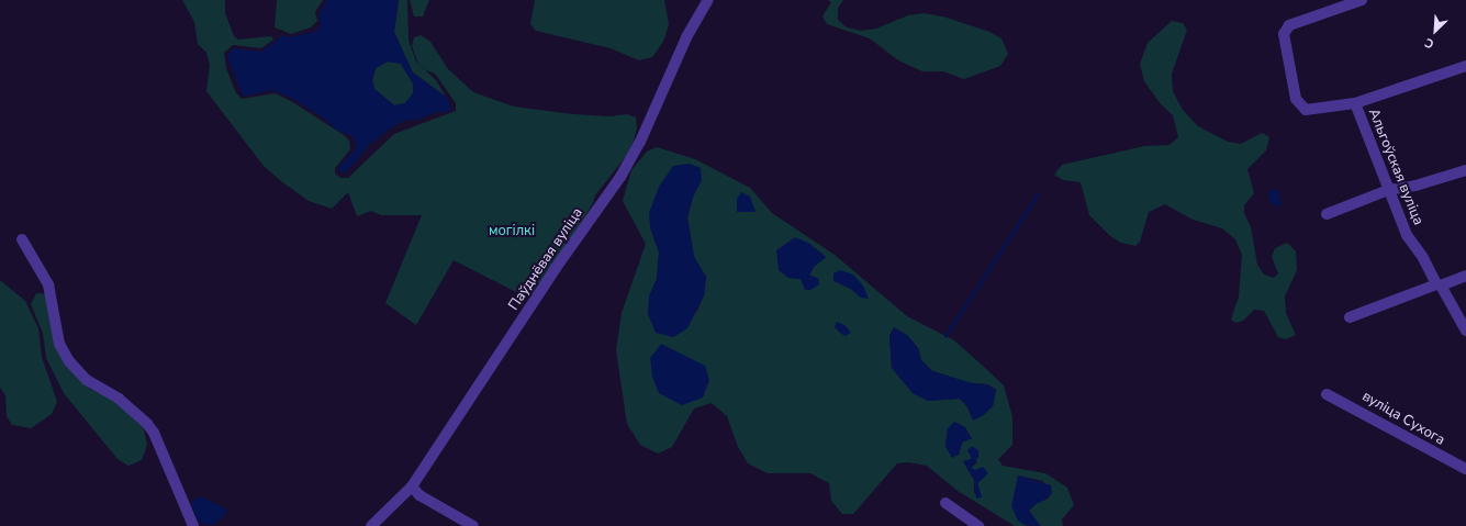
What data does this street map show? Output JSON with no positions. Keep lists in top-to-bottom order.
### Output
{
  "streets": {
    "street": ["Альгоўская вуліца", "Паўднёвая вуліца", "вуліца Сухога"]
  },
  "parks": ["могілкі"],
  "north": "bottom left"
}
